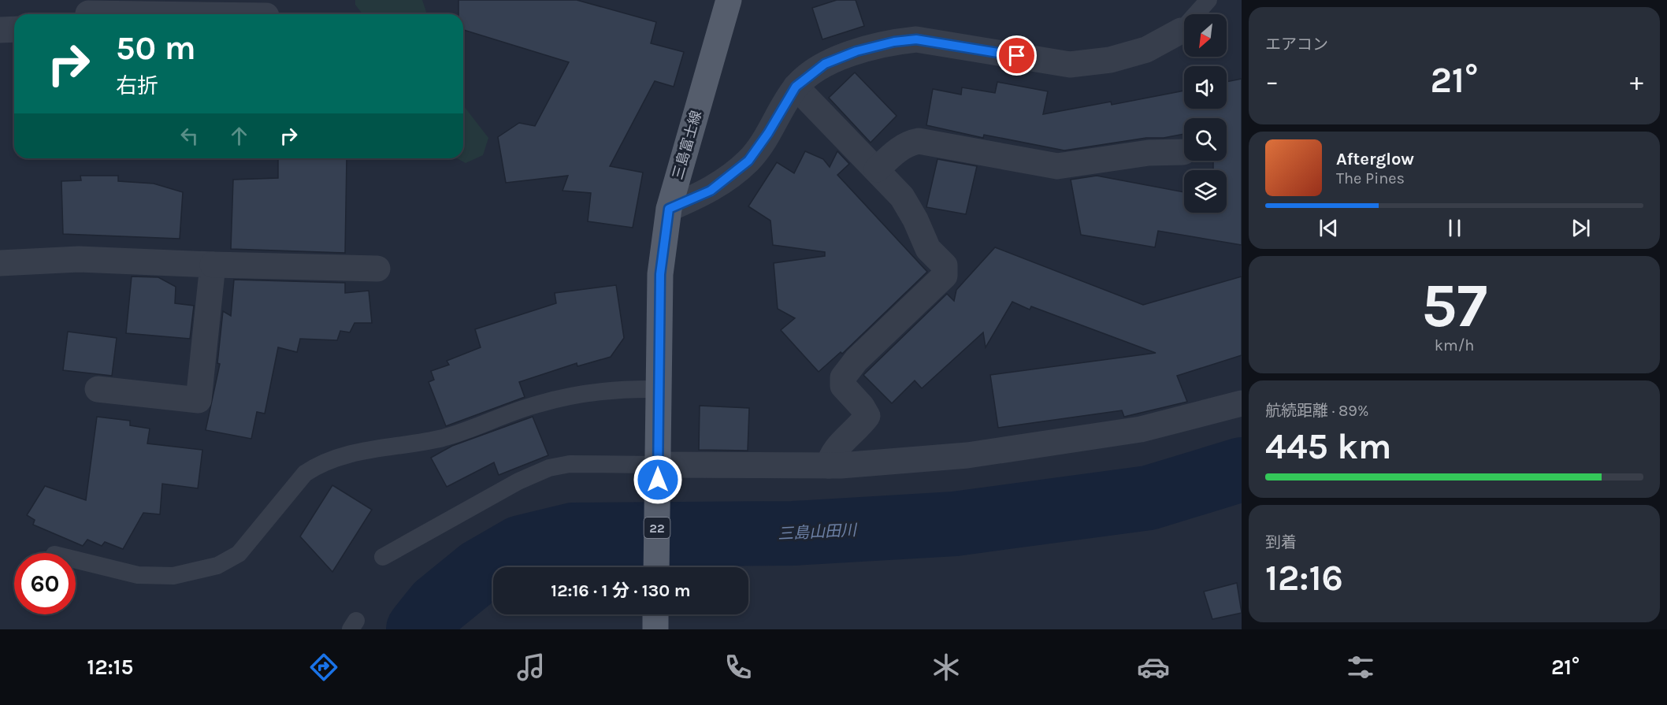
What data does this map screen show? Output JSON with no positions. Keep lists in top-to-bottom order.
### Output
{
  "streets": {
    "main road": ["三島富士線", "22"]
  },
  "water": ["三島山田川"],
  "north": "bottom left",
  "page": {
    "tile": [
      "エアコン",
      ["57", "km/h"],
      ["航続距離 · 89%", "445 km"],
      ["到着", "12:16"]
    ],
    "turn": ["50 m", "右折"],
    "heat": ["−", "21°", "+"],
    "song": ["Afterglow", "The Pines"],
    "limit": "60",
    "trip": "12:16 · 1 分 · 130 m",
    "tabs": ["12:15", "21°"]
  }
}
